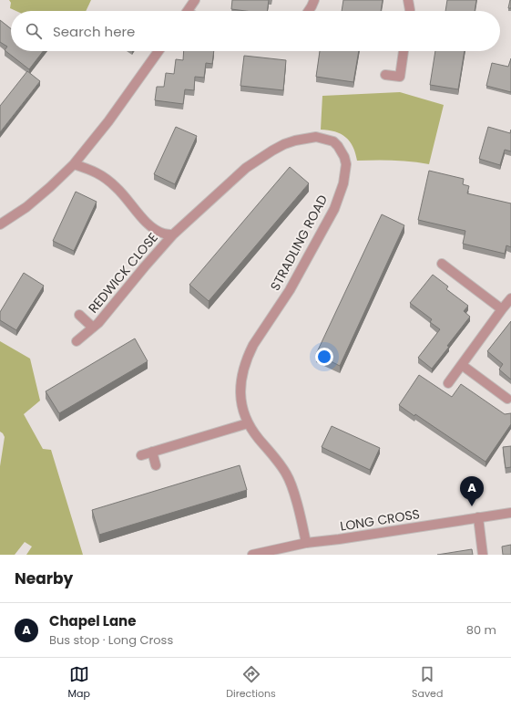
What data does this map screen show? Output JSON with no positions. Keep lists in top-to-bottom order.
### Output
{
  "streets": {
    "street": ["STRADLING ROAD", "REDWICK CLOSE", "LONG CROSS"]
  },
  "crossings": [
    ["STRADLING ROAD", "REDWICK CLOSE"],
    ["STRADLING ROAD", "LONG CROSS"]
  ],
  "page": {
    "search": "Search here",
    "pins": "A",
    "heading": "Nearby",
    "list": [
      {
        "mark": "A",
        "name": "Chapel Lane",
        "note": "Bus stop · Long Cross",
        "value": "80 m"
      }
    ],
    "nav": ["Map", "Directions", "Saved"]
  }
}
